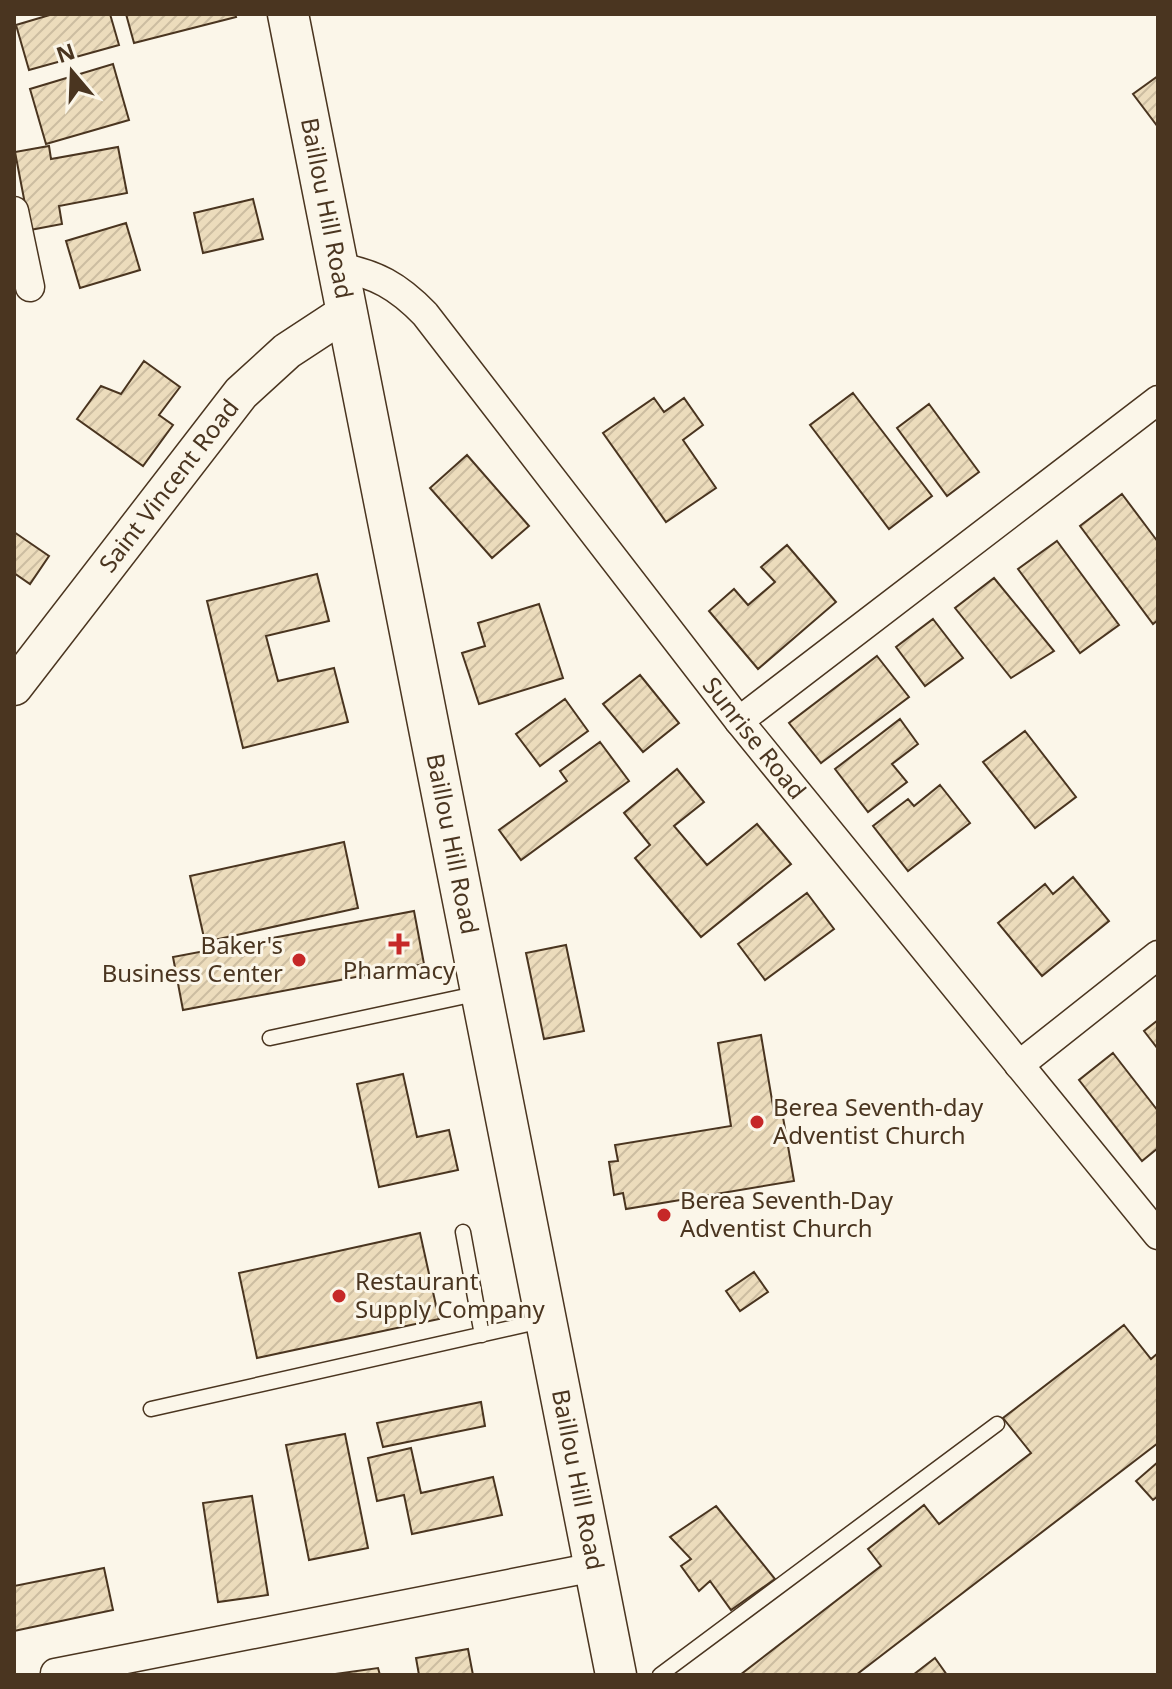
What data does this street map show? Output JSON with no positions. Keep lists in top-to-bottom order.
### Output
{
  "streets": {
    "main road": ["Baillou Hill Road"],
    "street": ["Saint Vincent Road", "Sunrise Road"]
  },
  "crossings": [
    ["Baillou Hill Road", "Saint Vincent Road"],
    ["Baillou Hill Road", "Sunrise Road"]
  ],
  "places": {
    "health": ["Pharmacy"],
    "other": [
      "Baker's Business Center",
      "Berea Seventh-day Adventist Church",
      "Berea Seventh-Day Adventist Church",
      "Restaurant Supply Company"
    ]
  },
  "north": "top"
}
